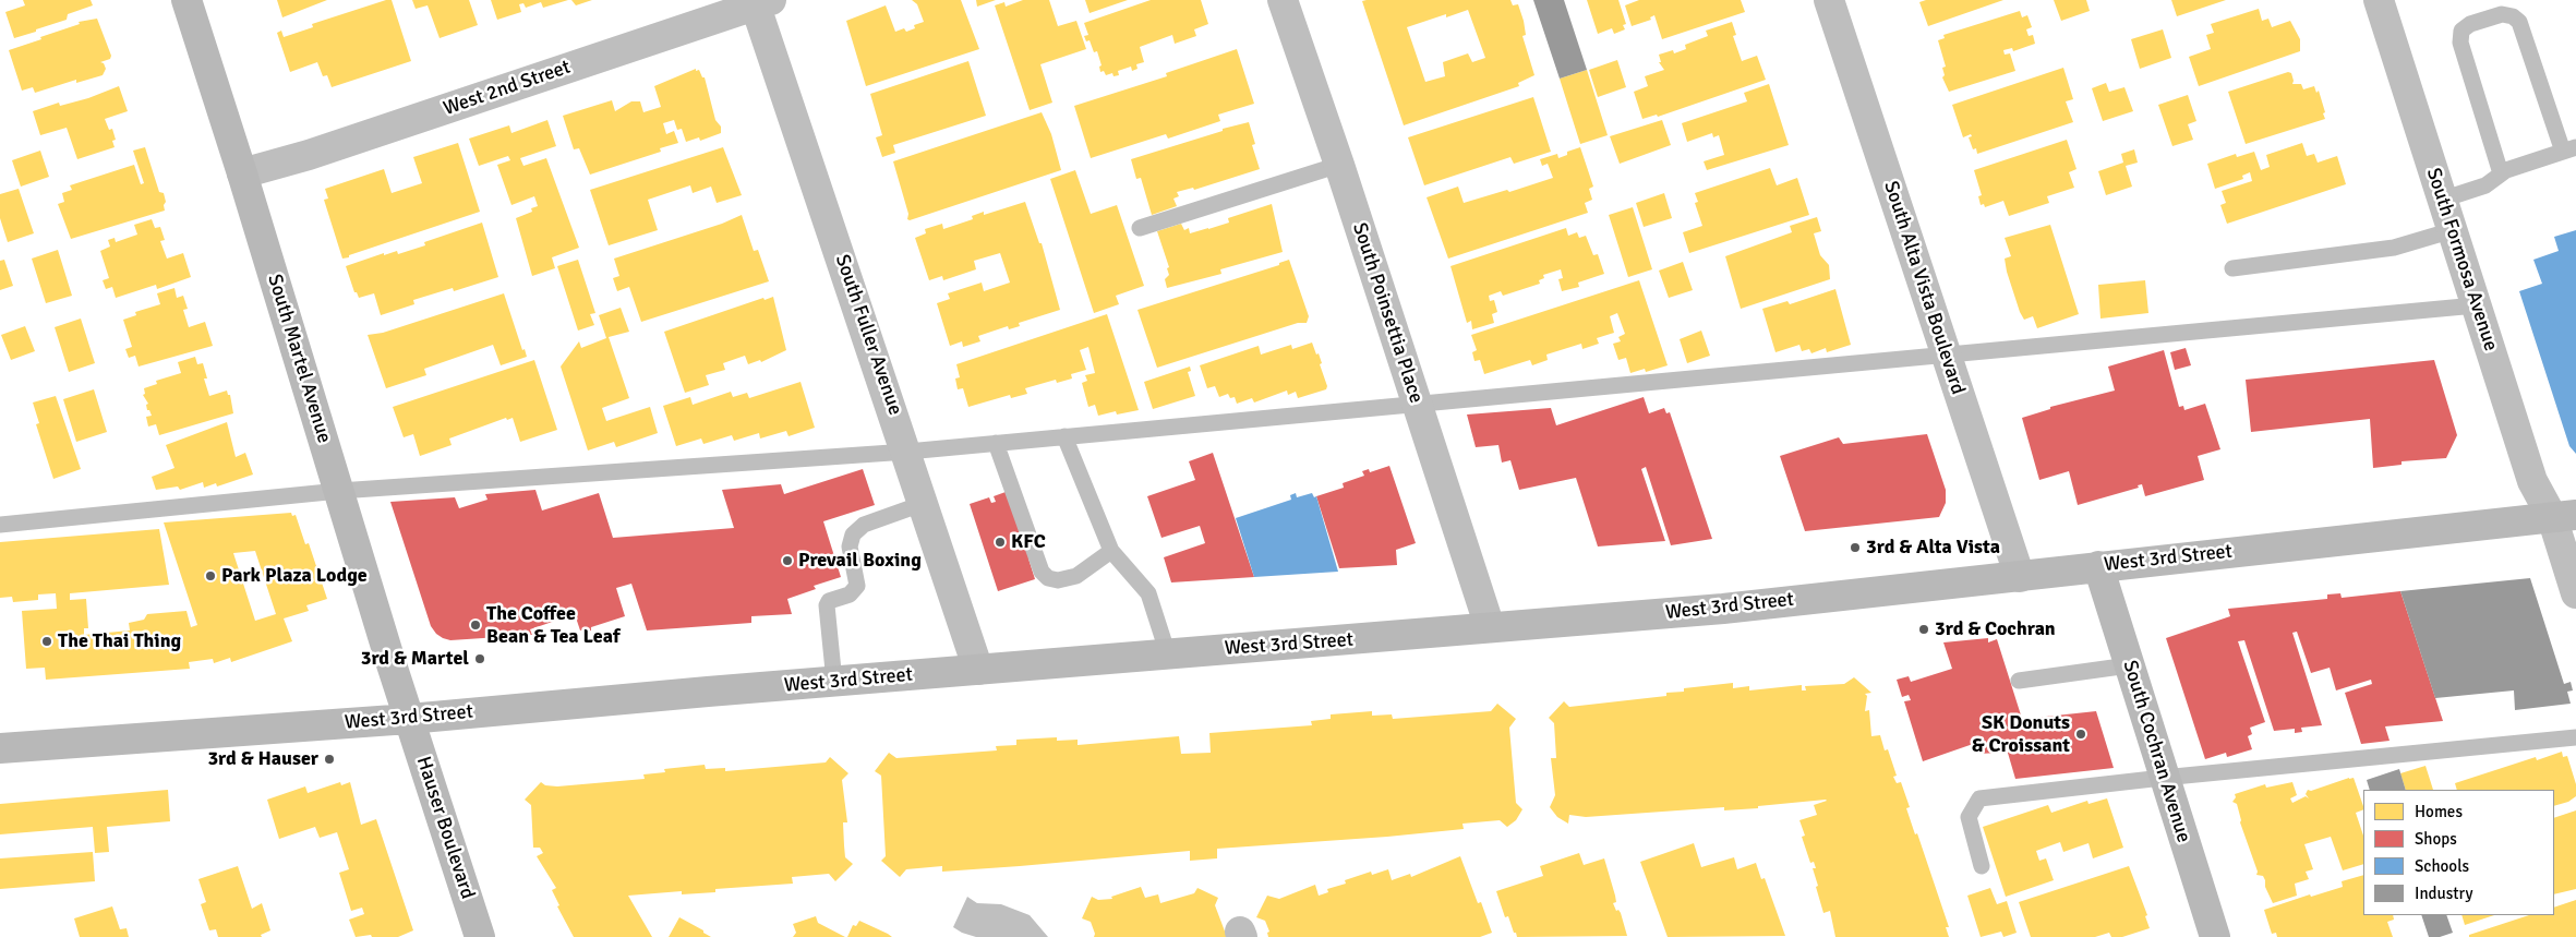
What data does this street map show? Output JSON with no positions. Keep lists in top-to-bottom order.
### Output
{
  "streets": {
    "main road": [
      "South Martel Avenue",
      "West 3rd Street",
      "South Cochran Avenue",
      "Hauser Boulevard"
    ],
    "street": [
      "West 2nd Street",
      "South Formosa Avenue",
      "South Alta Vista Boulevard",
      "South Poinsettia Place",
      "South Fuller Avenue"
    ]
  },
  "crossings": [
    ["West 2nd Street", "South Fuller Avenue"],
    ["West 2nd Street", "South Martel Avenue"],
    ["South Formosa Avenue", "West 3rd Street"],
    ["South Alta Vista Boulevard", "West 3rd Street"],
    ["South Poinsettia Place", "West 3rd Street"],
    ["South Fuller Avenue", "West 3rd Street"],
    ["South Martel Avenue", "West 3rd Street"],
    ["South Martel Avenue", "Hauser Boulevard"],
    ["West 3rd Street", "South Cochran Avenue"],
    ["West 3rd Street", "Hauser Boulevard"]
  ],
  "places": [
    "KFC",
    "3rd & Alta Vista",
    "Prevail Boxing",
    "Park Plaza Lodge",
    "The Coffee Bean & Tea Leaf",
    "3rd & Cochran",
    "The Thai Thing",
    "3rd & Martel",
    "SK Donuts & Croissant",
    "3rd & Hauser"
  ],
  "legend": [
    "Homes",
    "Shops",
    "Schools",
    "Industry"
  ]
}
